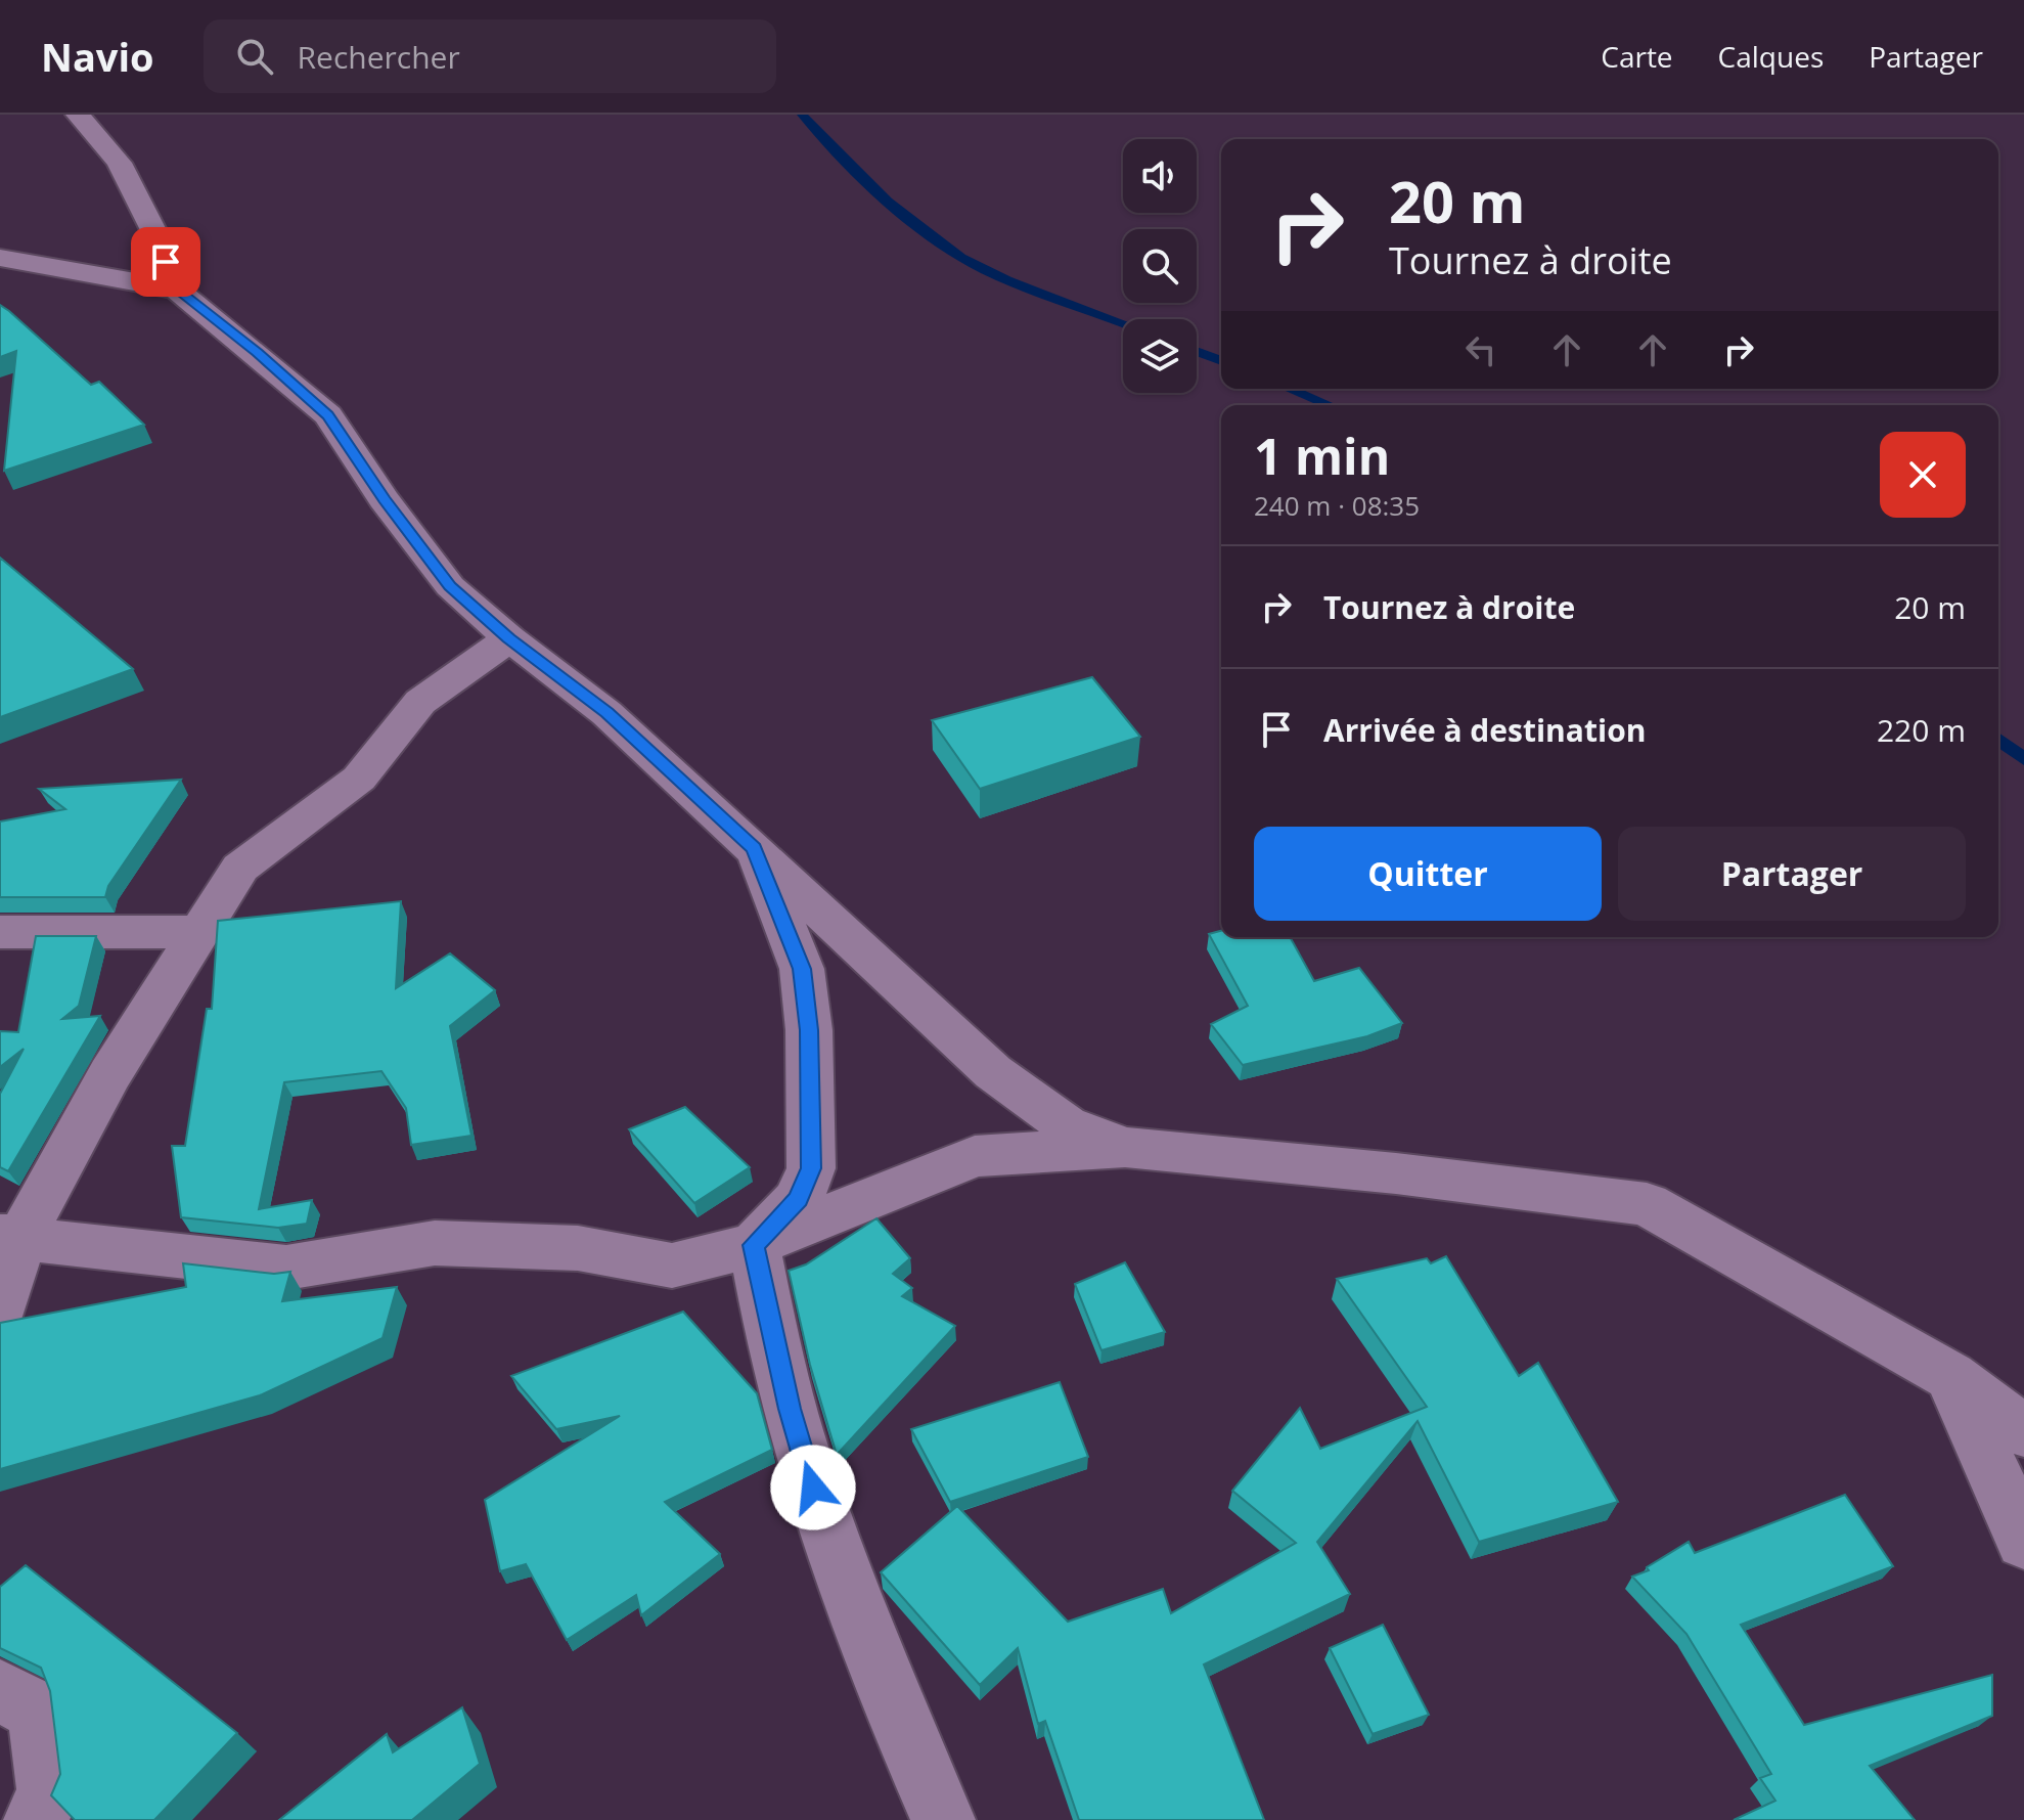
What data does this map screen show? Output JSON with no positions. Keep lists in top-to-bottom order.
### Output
{
  "page": {
    "header": "Navio",
    "search": "Rechercher",
    "nav": ["Carte", "Calques", "Partager"],
    "turn": ["20 m", "Tournez à droite"],
    "heading": ["1 min", "240 m · 08:35"],
    "list": [
      {
        "name": "Tournez à droite",
        "value": "20 m"
      },
      {
        "name": "Arrivée à destination",
        "value": "220 m"
      }
    ],
    "buttons": ["Quitter", "Partager"]
  }
}
